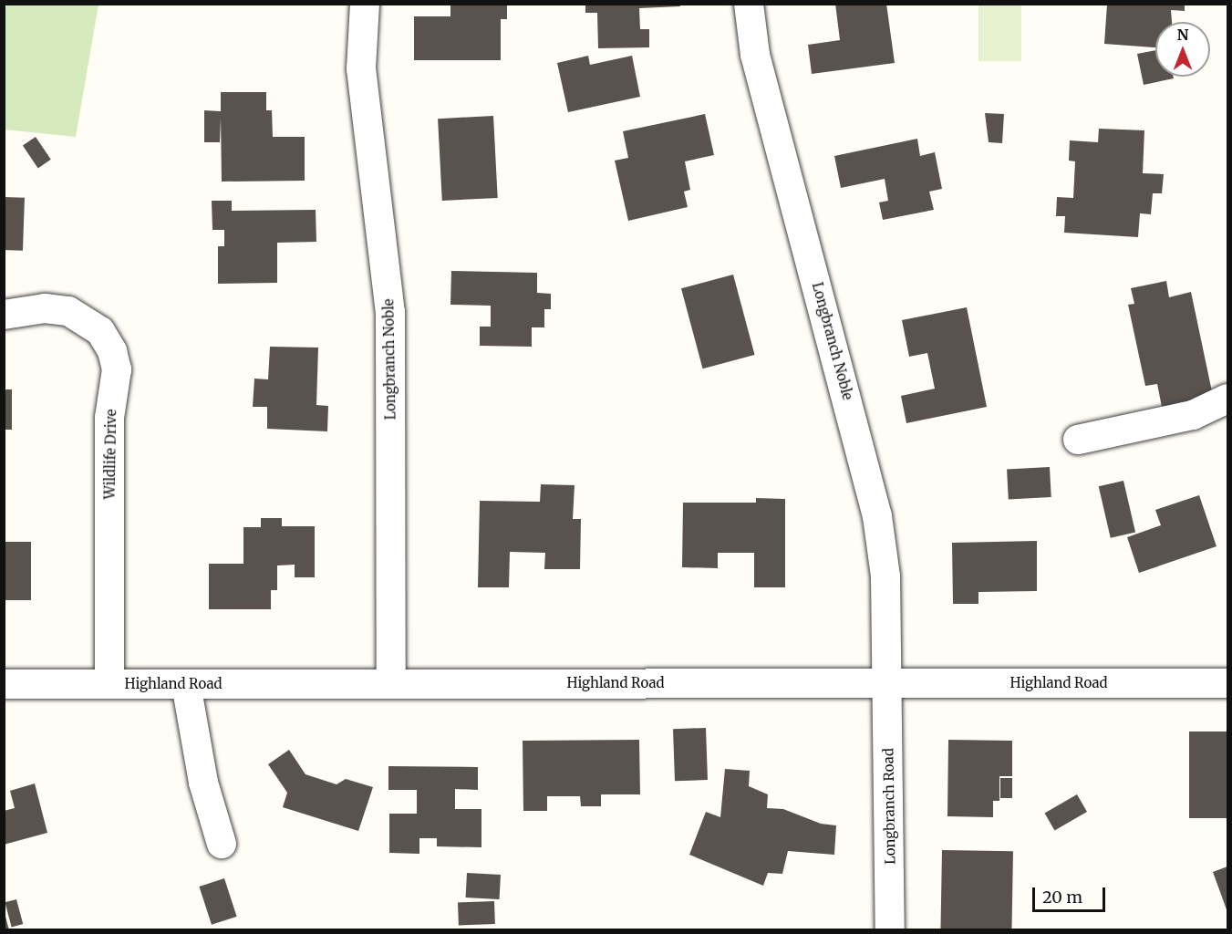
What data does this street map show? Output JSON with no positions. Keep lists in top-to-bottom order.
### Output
{
  "streets": {
    "street": [
      "Longbranch Noble",
      "Wildlife Drive",
      "Highland Road",
      "Longbranch Road"
    ]
  },
  "crossings": [
    ["Longbranch Noble", "Highland Road"],
    ["Longbranch Noble", "Longbranch Road"],
    ["Wildlife Drive", "Highland Road"],
    ["Highland Road", "Longbranch Road"]
  ],
  "scale_bar": "20 m",
  "north": "top"
}
